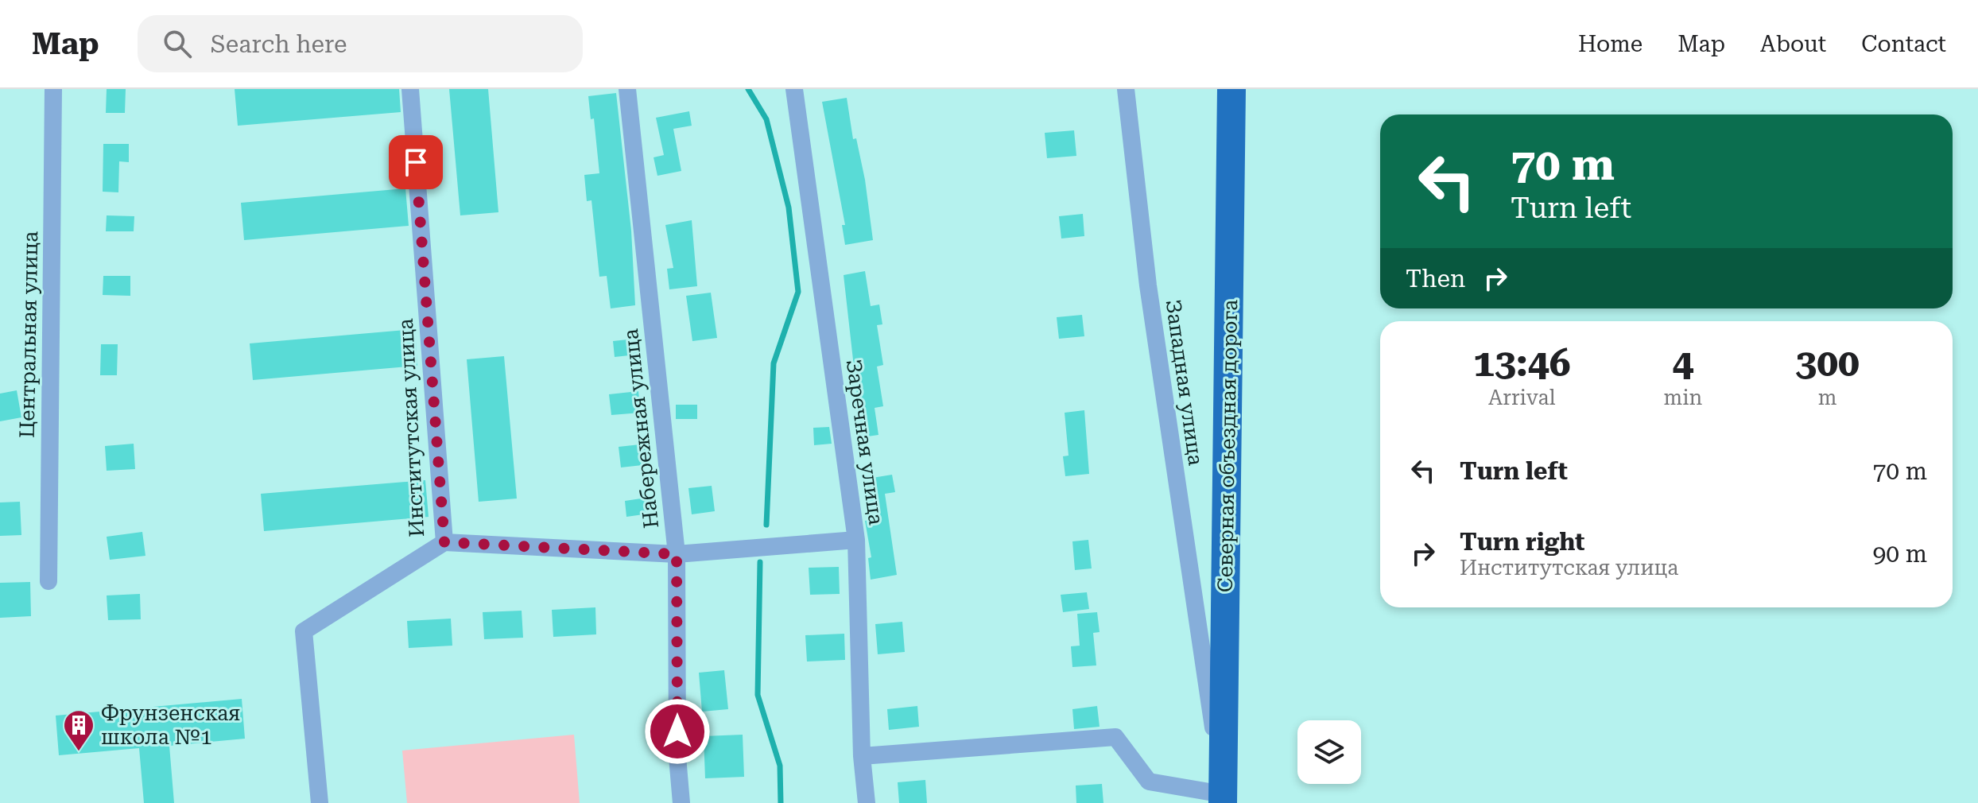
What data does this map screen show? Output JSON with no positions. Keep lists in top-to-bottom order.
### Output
{
  "streets": {
    "highway": ["Северная объездная дорога"],
    "street": [
      "Центральная улица",
      "Западная улица",
      "Институтская улица",
      "Набережная улица",
      "Заречная улица"
    ]
  },
  "crossings": [
    ["Западная улица", "Северная объездная дорога"]
  ],
  "places": {
    "building": ["Фрунзенская школа №1"]
  },
  "page": {
    "header": "Map",
    "search": "Search here",
    "nav": [
      "Home",
      "Map",
      "About",
      "Contact"
    ],
    "turn": ["70 m", "Turn left"],
    "then": "Then",
    "eta": [
      "13:46",
      "Arrival",
      "4",
      "min",
      "300",
      "m"
    ],
    "list": [
      {
        "name": "Turn left",
        "value": "70 m"
      },
      {
        "name": "Turn right",
        "note": "Институтская улица",
        "value": "90 m"
      }
    ]
  }
}
